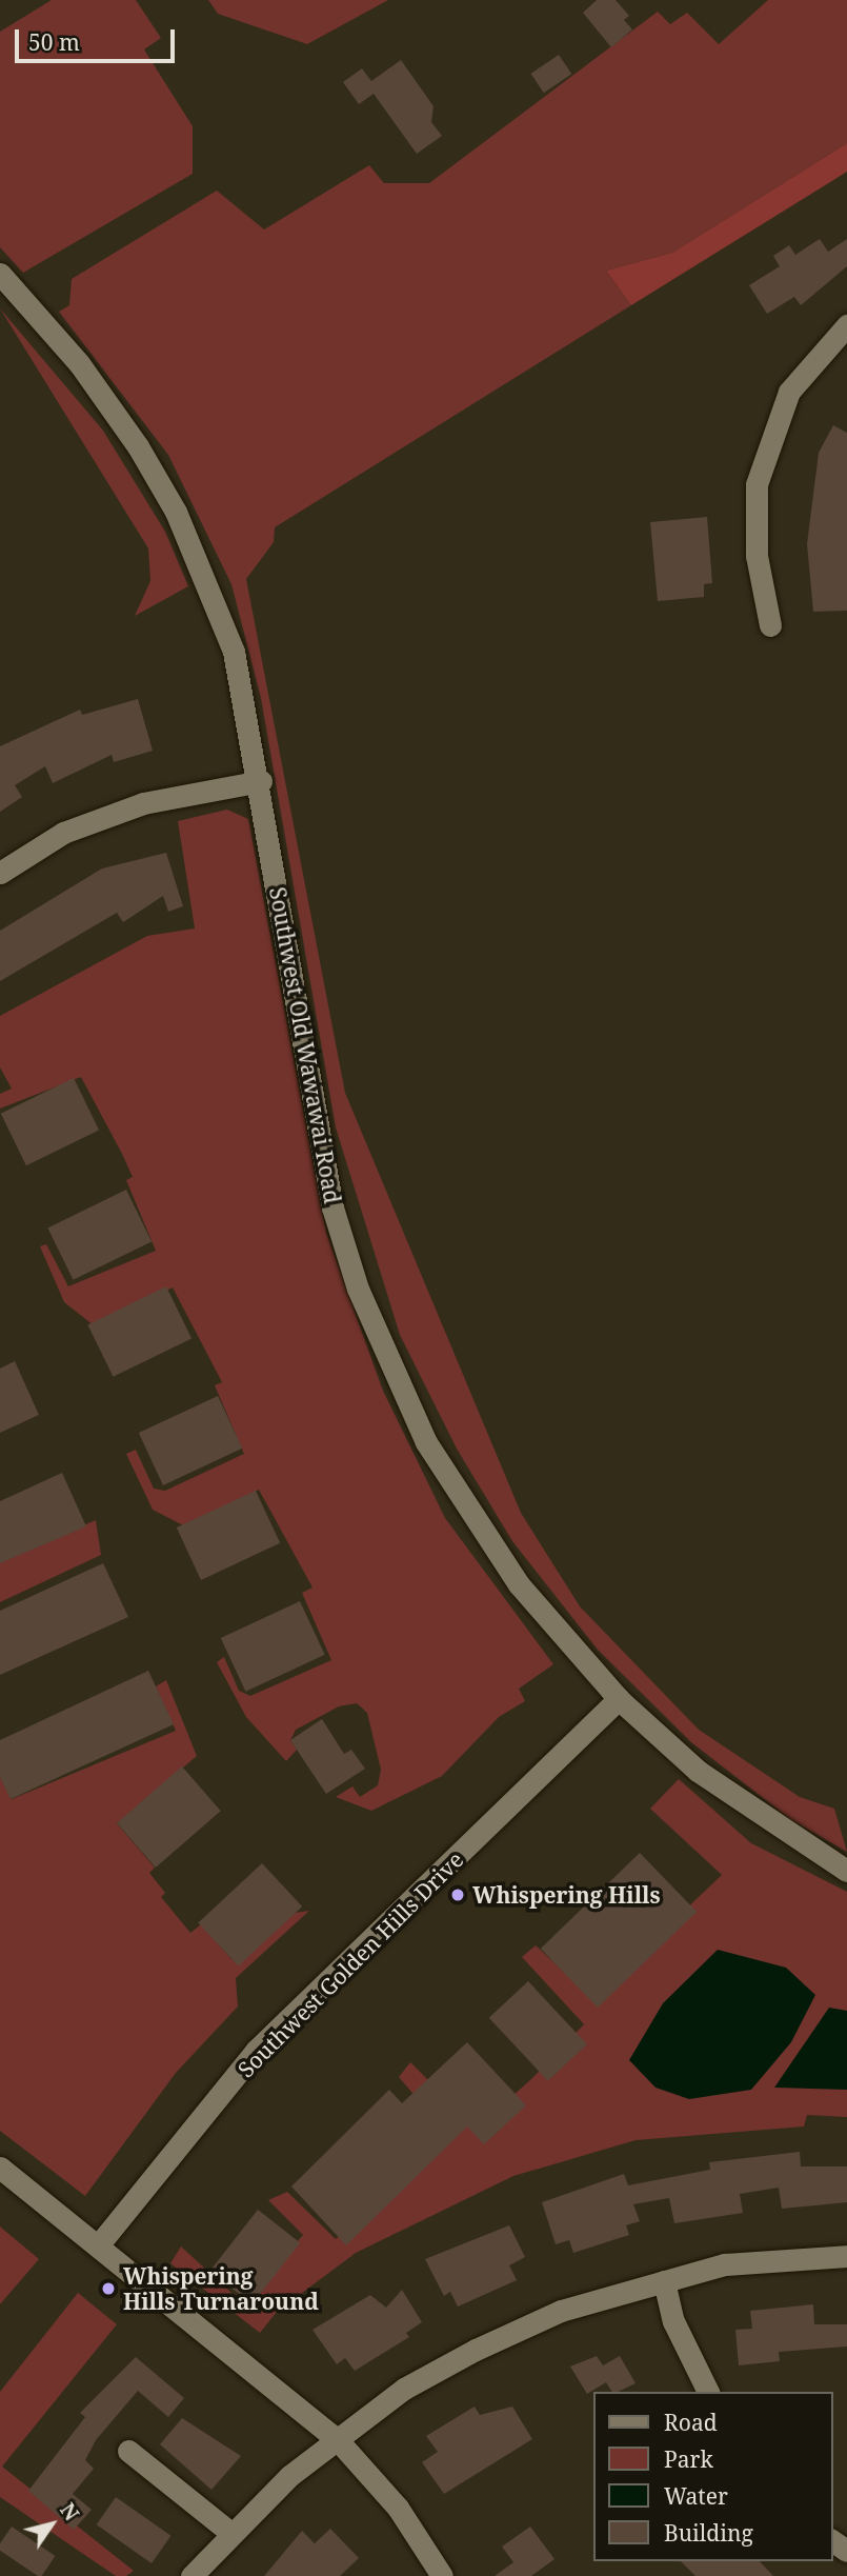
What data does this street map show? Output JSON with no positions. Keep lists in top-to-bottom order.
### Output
{
  "streets": {
    "street": ["Southwest Old Wawawai Road", "Southwest Golden Hills Drive"]
  },
  "crossings": [
    ["Southwest Old Wawawai Road", "Southwest Golden Hills Drive"]
  ],
  "places": ["Whispering Hills", "Whispering Hills Turnaround"],
  "legend": [
    "Road",
    "Park",
    "Water",
    "Building"
  ],
  "scale_bar": "50 m",
  "north": "top right"
}
